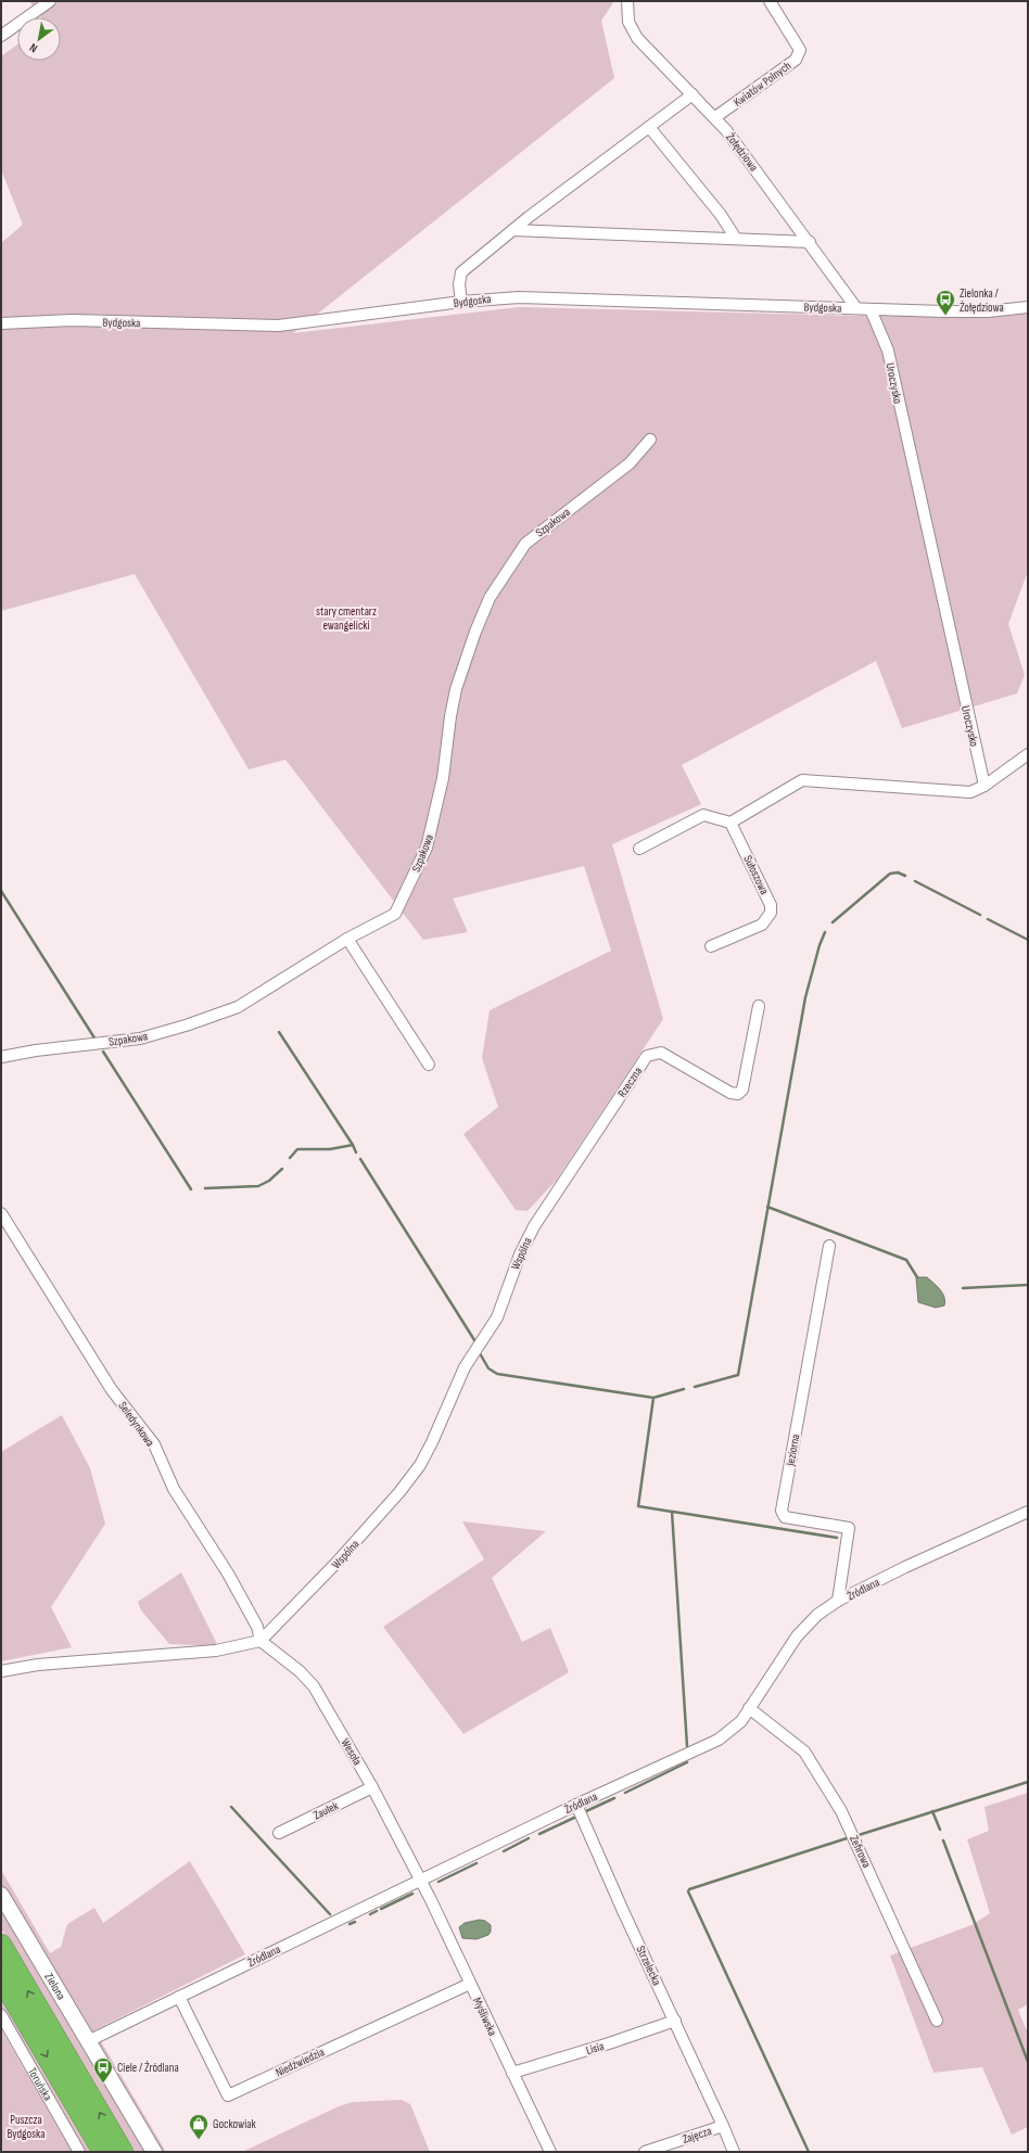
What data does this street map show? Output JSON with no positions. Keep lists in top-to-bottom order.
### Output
{
  "streets": {
    "street": [
      "Kwiatów Polnych",
      "Żołędziowa",
      "Bydgoska",
      "Uroczysko",
      "Szpakowa",
      "Sułoszowa",
      "Rzeczna",
      "Wspólna",
      "Seledynkowa",
      "Jeziorna",
      "Źródlana",
      "Wesoła",
      "Zaułek",
      "Zefirowa",
      "Strzelecka",
      "Zielona",
      "Myśliwska",
      "Lisia",
      "Niedźwiedzia",
      "Toruńska",
      "Zajęcza"
    ]
  },
  "crossings": [
    ["Kwiatów Polnych", "Żołędziowa"],
    ["Żołędziowa", "Bydgoska"],
    ["Bydgoska", "Uroczysko"],
    ["Rzeczna", "Wspólna"],
    ["Wspólna", "Seledynkowa"],
    ["Wspólna", "Wesoła"],
    ["Seledynkowa", "Wesoła"],
    ["Jeziorna", "Źródlana"],
    ["Źródlana", "Wesoła"],
    ["Źródlana", "Zefirowa"],
    ["Źródlana", "Strzelecka"],
    ["Źródlana", "Zielona"],
    ["Źródlana", "Myśliwska"],
    ["Źródlana", "Niedźwiedzia"],
    ["Wesoła", "Zaułek"],
    ["Wesoła", "Myśliwska"],
    ["Strzelecka", "Lisia"],
    ["Strzelecka", "Zajęcza"],
    ["Myśliwska", "Lisia"],
    ["Myśliwska", "Niedźwiedzia"]
  ],
  "parks": ["stary cmentarz ewangelicki", "Puszcza Bydgoska"],
  "places": {
    "bus stop": ["Zielonka / Żołędziowa", "Ciele / Źródlana"],
    "shop": ["Gockowiak"]
  },
  "north": "bottom left"
}
